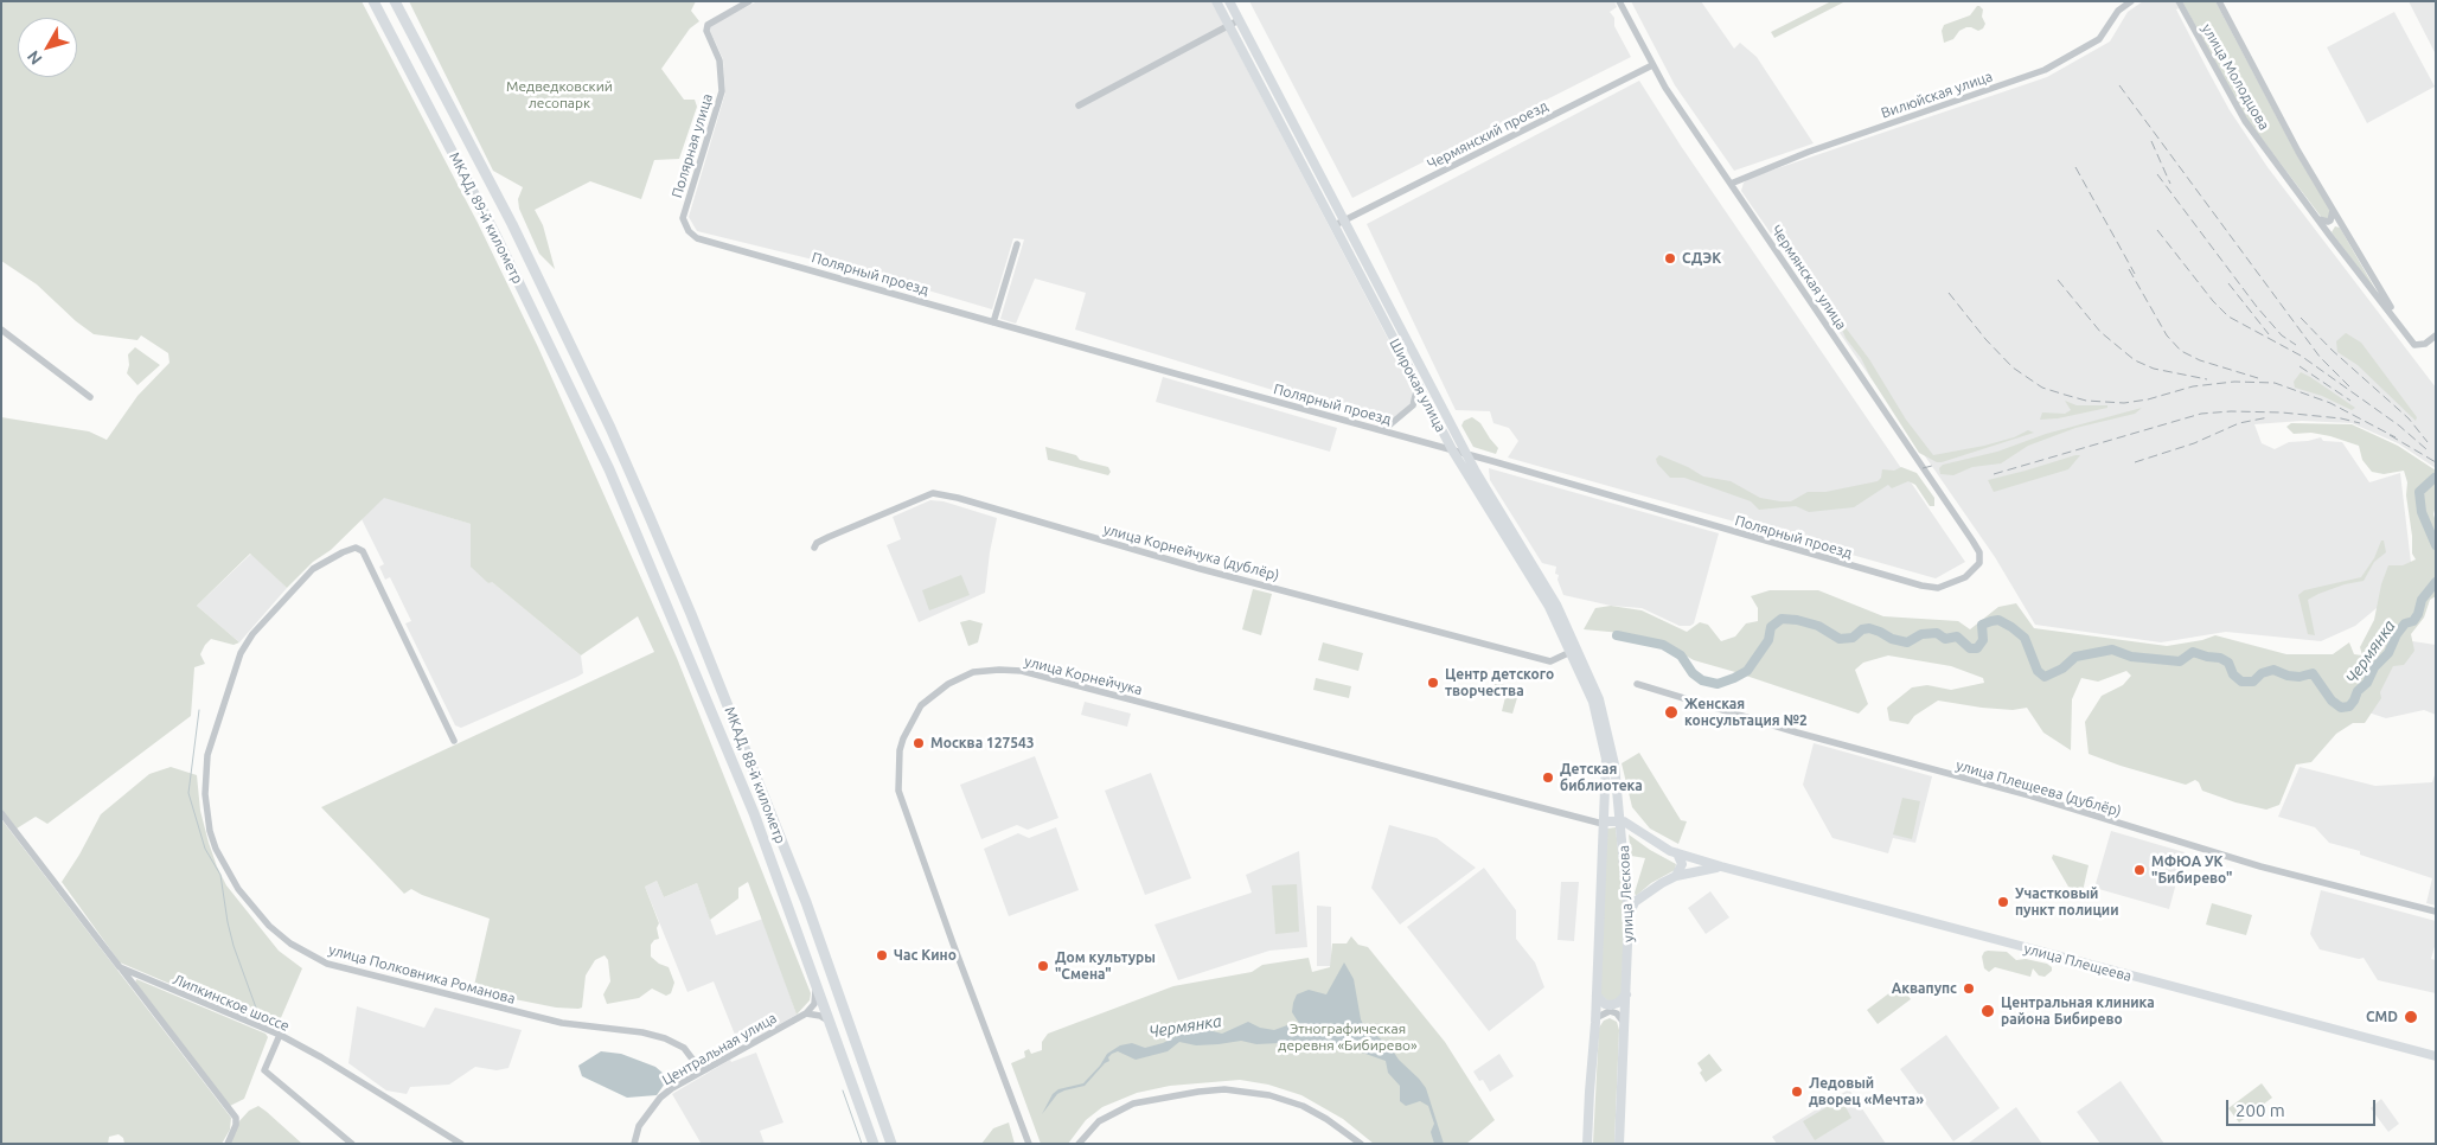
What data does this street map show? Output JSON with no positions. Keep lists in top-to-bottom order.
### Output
{
  "streets": {
    "highway": ["МКАД, 89-й километр", "МКАД, 88-й километр"],
    "main road": ["Широкая улица", "улица Лескова", "улица Плещеева"],
    "street": [
      "улица Молодцова",
      "Вилюйская улица",
      "Чермянский проезд",
      "Полярная улица",
      "Полярный проезд",
      "Чермянская улица",
      "улица Корнейчука (дублёр)",
      "улица Корнейчука",
      "улица Плещеева (дублёр)",
      "улица Полковника Романова",
      "Липкинское шоссе",
      "Центральная улица"
    ]
  },
  "crossings": [
    ["Вилюйская улица", "Чермянская улица"],
    ["Чермянский проезд", "Чермянская улица"],
    ["Чермянский проезд", "Широкая улица"],
    ["Полярная улица", "Полярный проезд"],
    ["МКАД, 89-й километр", "МКАД, 88-й километр"],
    ["Полярный проезд", "Чермянская улица"],
    ["Полярный проезд", "Широкая улица"],
    ["Широкая улица", "улица Корнейчука (дублёр)"],
    ["Широкая улица", "улица Лескова"],
    ["улица Корнейчука", "улица Лескова"],
    ["улица Лескова", "улица Плещеева"],
    ["улица Полковника Романова", "Центральная улица"]
  ],
  "water": ["Чермянка"],
  "parks": ["Медведковский лесопарк", "Этнографическая деревня «Бибирево»"],
  "places": [
    "СДЭК",
    "Центр детского творчества",
    "Женская консультация №2",
    "Москва 127543",
    "Детская библиотека",
    "МФЮА УК \"Бибирево\"",
    "Участковый пункт полиции",
    "Час Кино",
    "Дом культуры \"Смена\"",
    "Аквапупс",
    "Центральная клиника района Бибирево",
    "CMD",
    "Ледовый дворец «Мечта»"
  ],
  "scale_bar": "200 m",
  "north": "bottom left"
}
